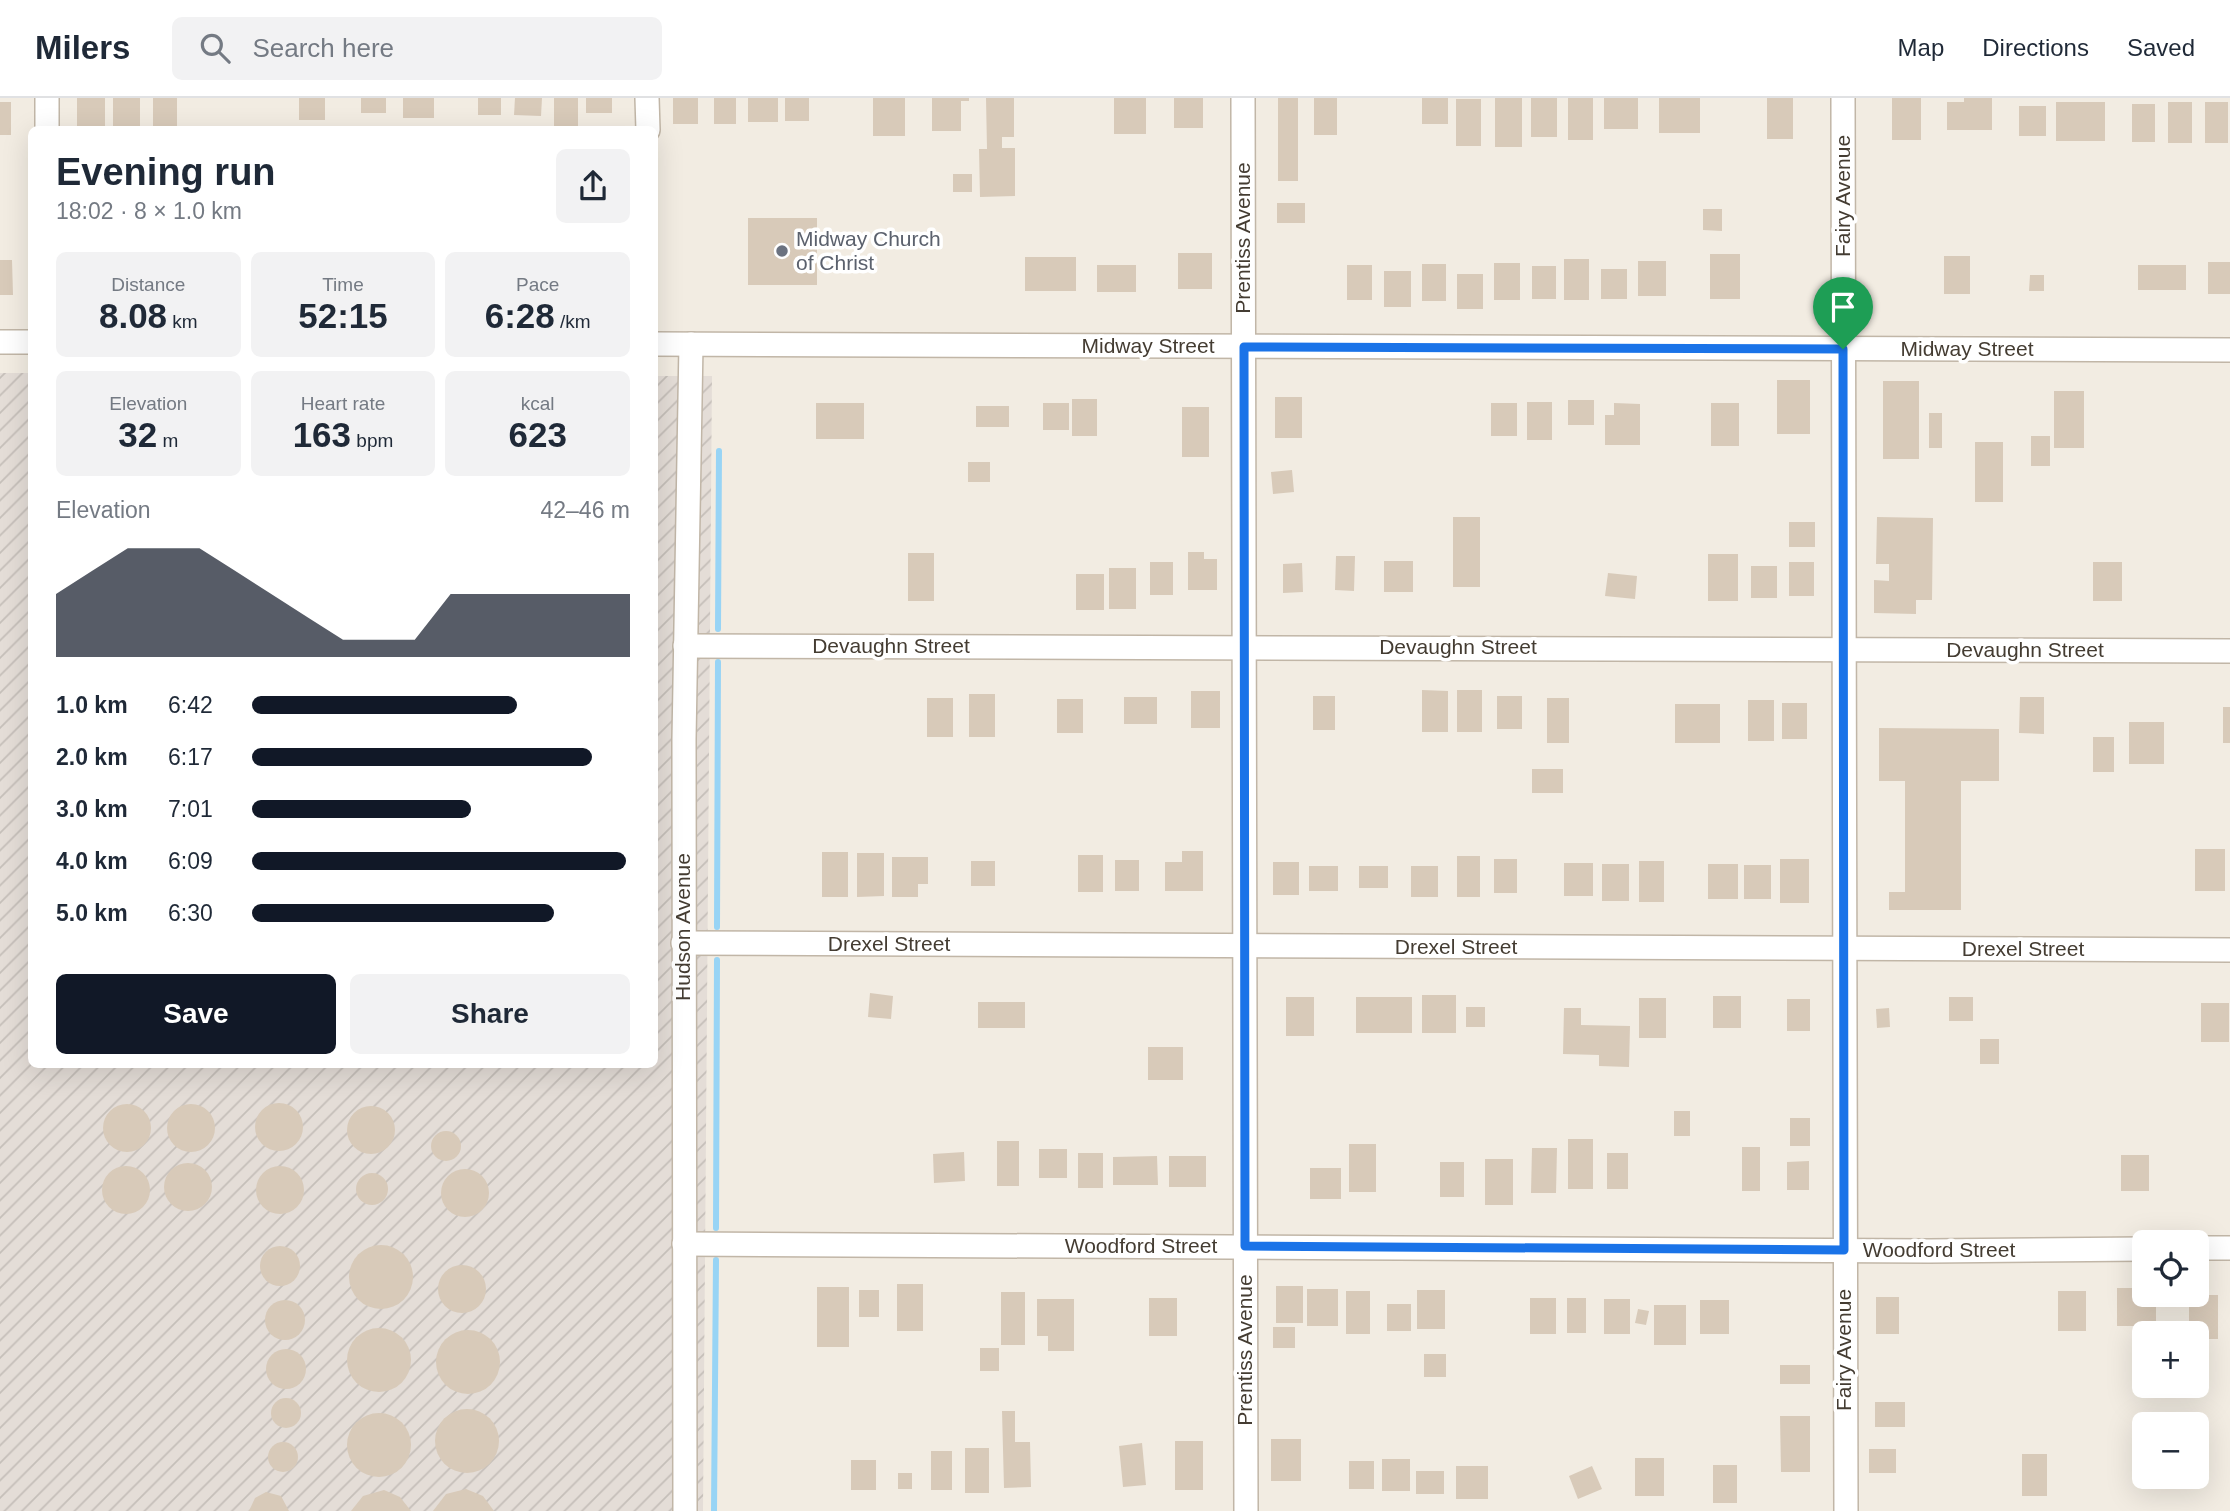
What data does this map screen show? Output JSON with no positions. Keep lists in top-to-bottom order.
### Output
{
  "streets": {
    "street": [
      "Fairy Avenue",
      "Prentiss Avenue",
      "Midway Street",
      "Devaughn Street",
      "Hudson Avenue",
      "Drexel Street",
      "Woodford Street"
    ]
  },
  "crossings": [
    ["Fairy Avenue", "Midway Street"],
    ["Fairy Avenue", "Devaughn Street"],
    ["Fairy Avenue", "Drexel Street"],
    ["Fairy Avenue", "Woodford Street"],
    ["Prentiss Avenue", "Midway Street"],
    ["Prentiss Avenue", "Devaughn Street"],
    ["Prentiss Avenue", "Drexel Street"],
    ["Prentiss Avenue", "Woodford Street"],
    ["Midway Street", "Hudson Avenue"],
    ["Devaughn Street", "Hudson Avenue"],
    ["Hudson Avenue", "Drexel Street"],
    ["Hudson Avenue", "Woodford Street"]
  ],
  "places": ["Midway Church of Christ"],
  "page": {
    "header": "Milers",
    "search": "Search here",
    "nav": ["Map", "Directions", "Saved"],
    "heading": ["Evening run", "18:02 · 8 × 1.0 km"],
    "stats": [
      ["Distance", "8.08 km"],
      ["Time", "52:15"],
      ["Pace", "6:28 /km"],
      ["Elevation", "32 m"],
      ["Heart rate", "163 bpm"],
      ["kcal", "623"]
    ],
    "chart": ["Elevation", "42–46 m"],
    "list": [
      {
        "name": "1.0 km",
        "note": "6:42"
      },
      {
        "name": "2.0 km",
        "note": "6:17"
      },
      {
        "name": "3.0 km",
        "note": "7:01"
      },
      {
        "name": "4.0 km",
        "note": "6:09"
      },
      {
        "name": "5.0 km",
        "note": "6:30"
      }
    ],
    "buttons": ["Save", "Share"],
    "map_buttons": ["+", "−"]
  }
}
